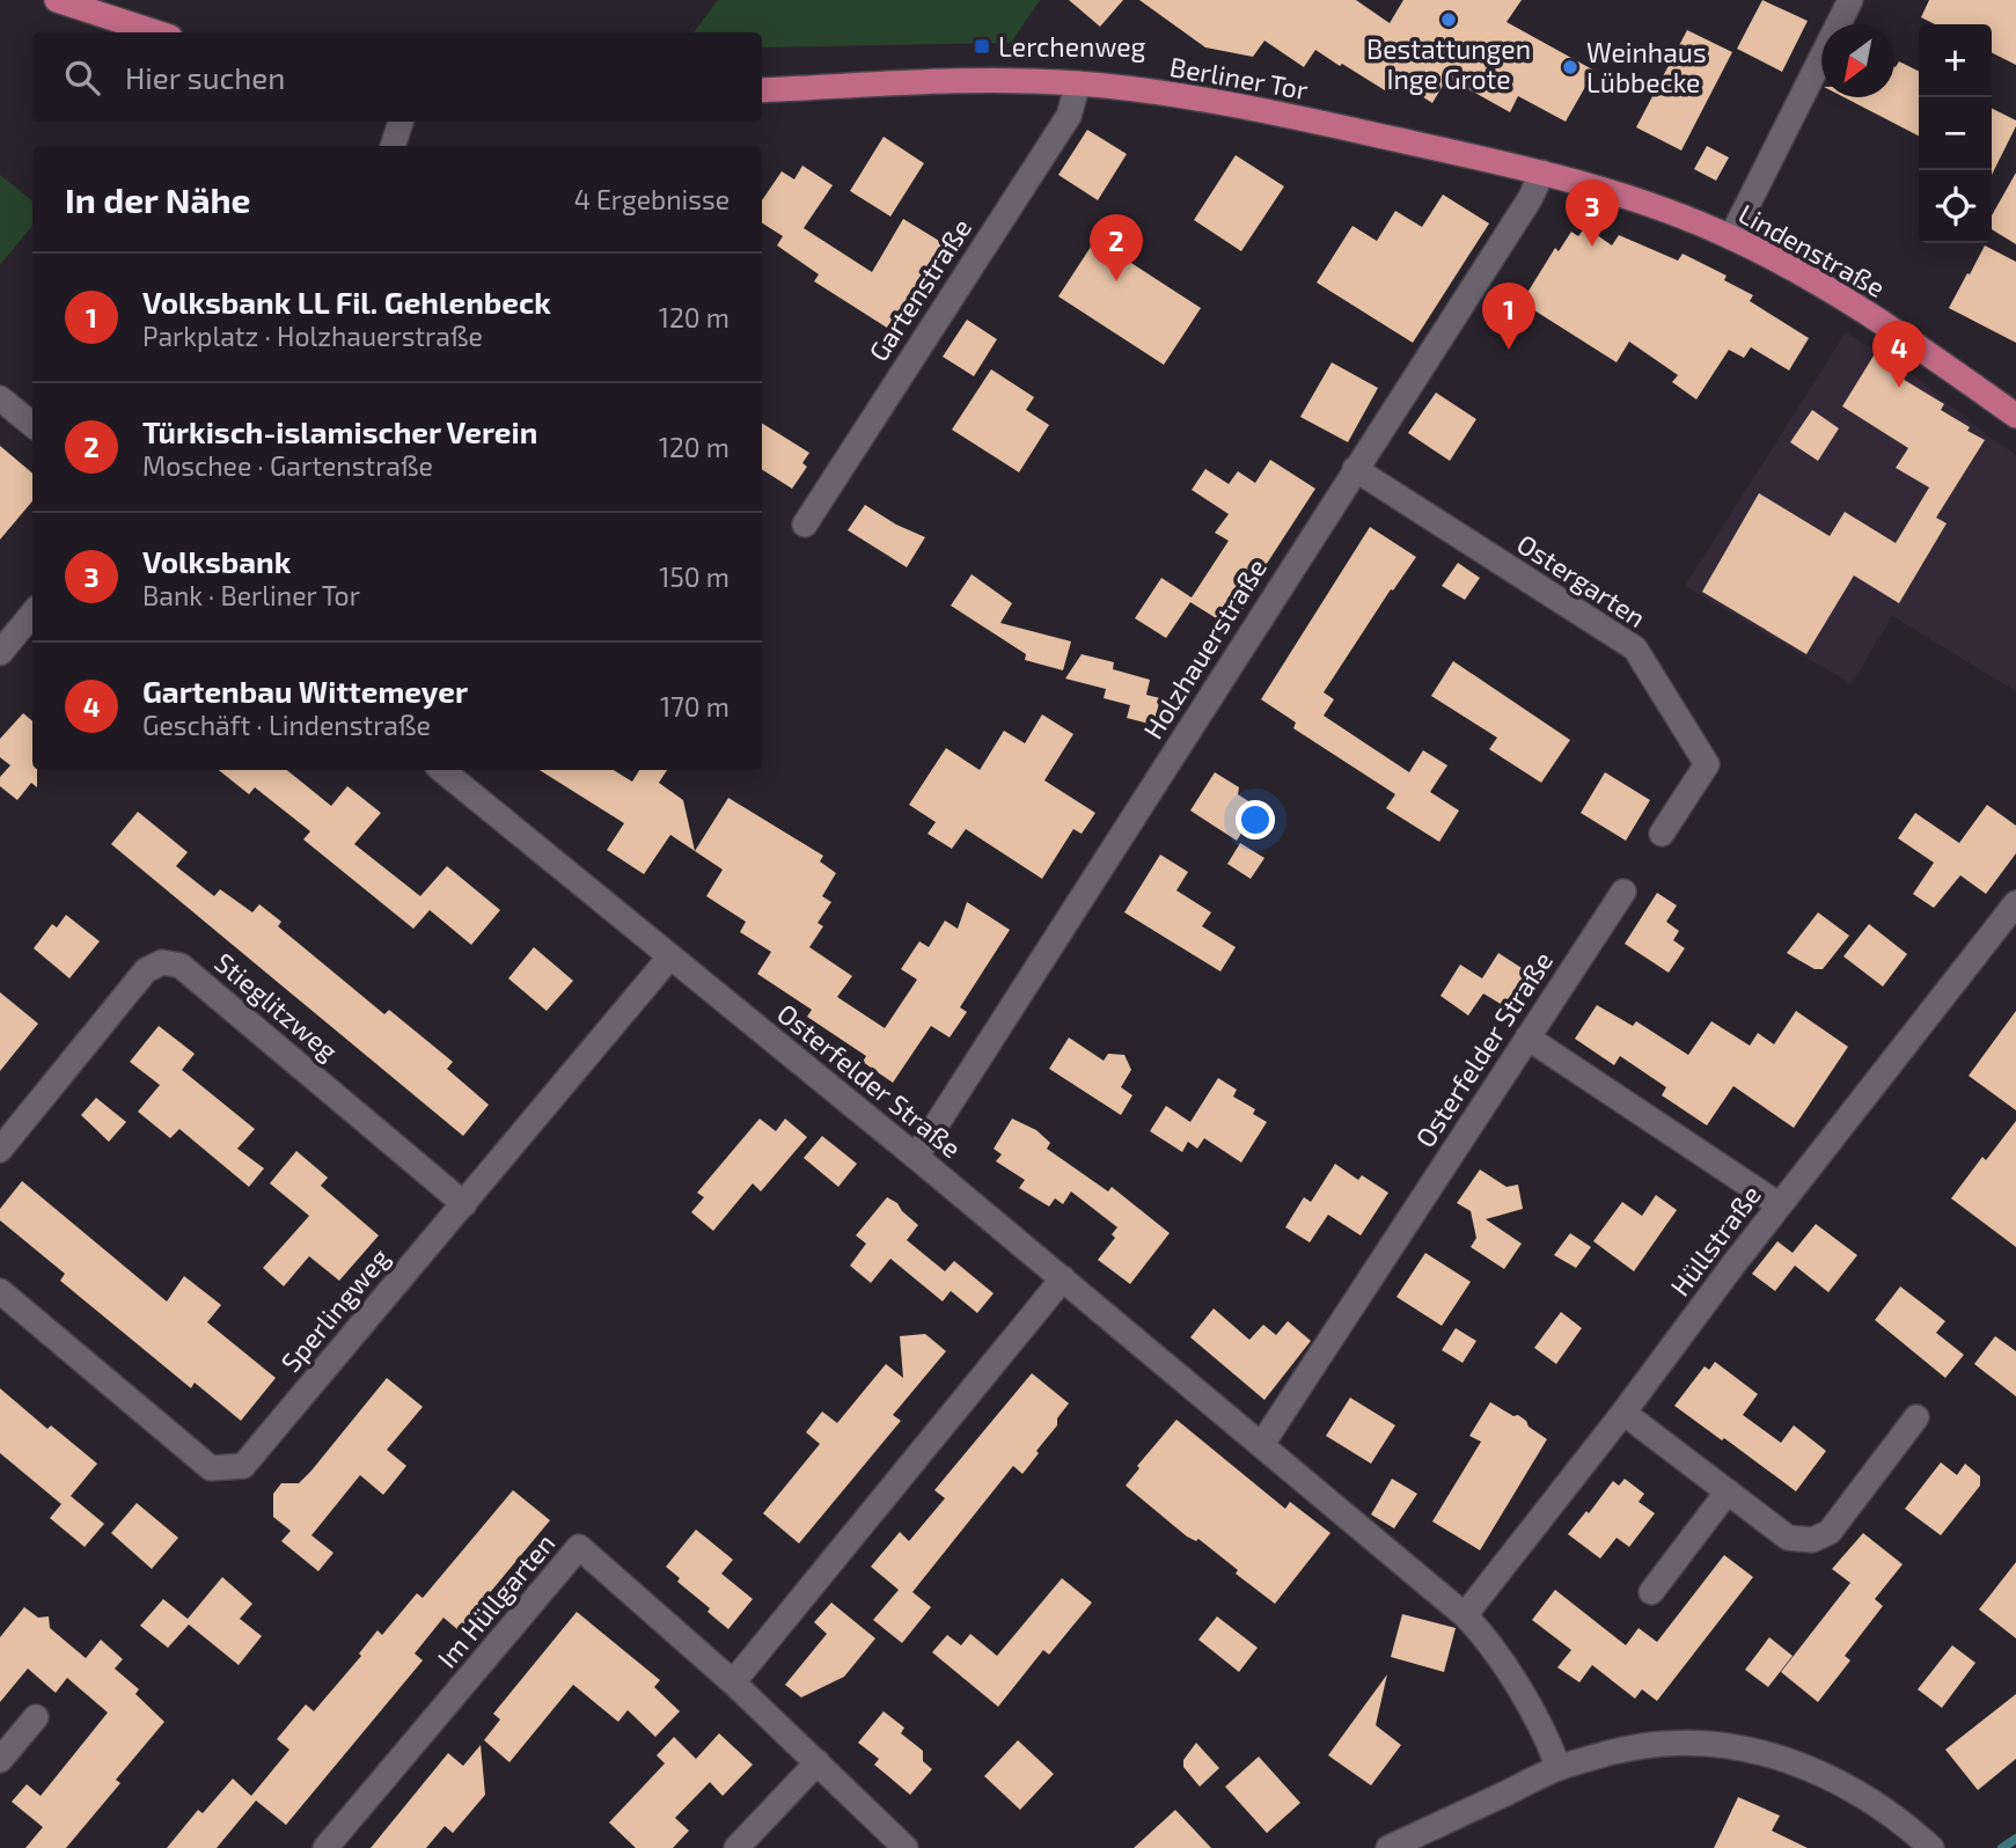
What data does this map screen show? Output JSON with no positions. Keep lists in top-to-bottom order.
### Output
{
  "streets": {
    "main road": ["Berliner Tor", "Lindenstraße"],
    "street": [
      "Gartenstraße",
      "Ostergarten",
      "Holzhauerstraße",
      "Stieglitzweg",
      "Osterfelder Straße",
      "Hüllstraße",
      "Sperlingweg",
      "Im Hüllgarten"
    ]
  },
  "crossings": [
    ["Berliner Tor", "Lindenstraße"],
    ["Berliner Tor", "Gartenstraße"],
    ["Berliner Tor", "Holzhauerstraße"],
    ["Ostergarten", "Holzhauerstraße"],
    ["Holzhauerstraße", "Osterfelder Straße"],
    ["Stieglitzweg", "Sperlingweg"],
    ["Osterfelder Straße", "Hüllstraße"],
    ["Osterfelder Straße", "Sperlingweg"]
  ],
  "places": {
    "other": ["Bestattungen Inge Grote", "Weinhaus Lübbecke"],
    "transit": ["Lerchenweg"]
  },
  "north": "bottom left",
  "page": {
    "map_buttons": ["+", "−"],
    "search": "Hier suchen",
    "heading": ["In der Nähe", "4 Ergebnisse"],
    "pins": [
      "3",
      "2",
      "1",
      "4"
    ],
    "list": [
      {
        "mark": "1",
        "name": "Volksbank LL Fil. Gehlenbeck",
        "note": "Parkplatz · Holzhauerstraße",
        "value": "120 m"
      },
      {
        "mark": "2",
        "name": "Türkisch-islamischer Verein",
        "note": "Moschee · Gartenstraße",
        "value": "120 m"
      },
      {
        "mark": "3",
        "name": "Volksbank",
        "note": "Bank · Berliner Tor",
        "value": "150 m"
      },
      {
        "mark": "4",
        "name": "Gartenbau Wittemeyer",
        "note": "Geschäft · Lindenstraße",
        "value": "170 m"
      }
    ]
  }
}
